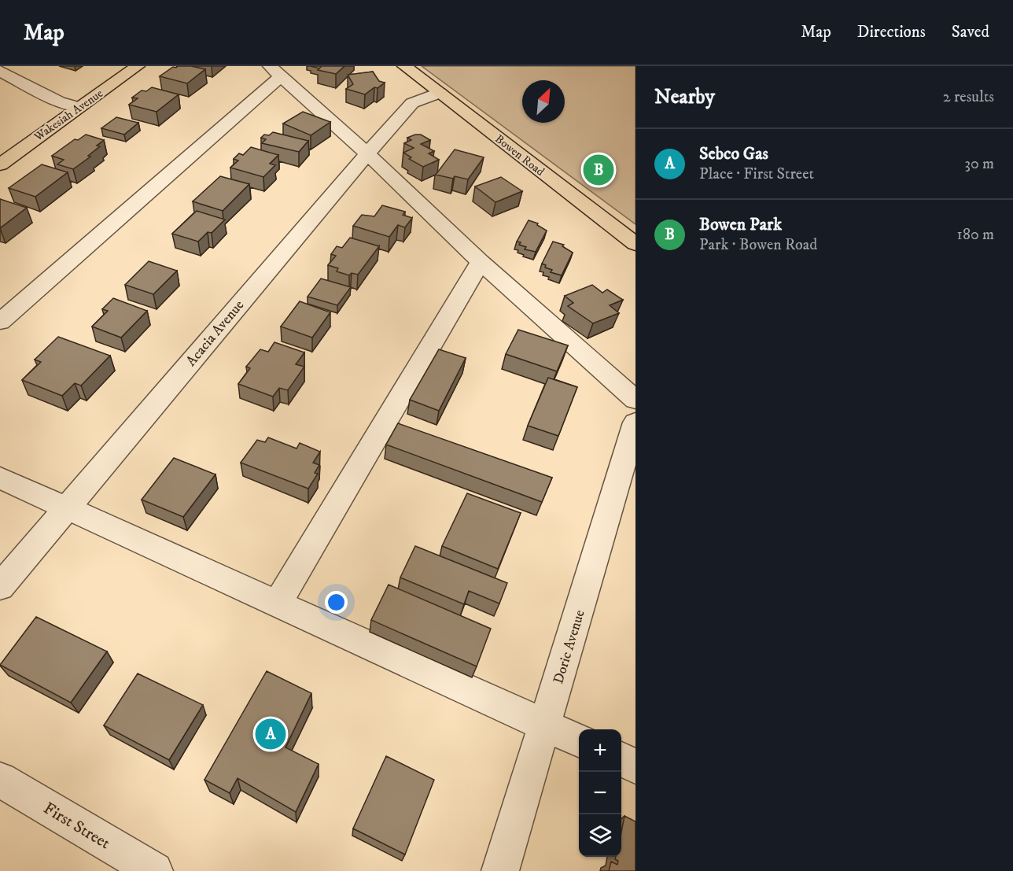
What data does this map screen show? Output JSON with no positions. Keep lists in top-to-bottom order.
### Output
{
  "streets": {
    "main road": ["Wakesiah Avenue", "Bowen Road"],
    "street": ["Acacia Avenue", "Doric Avenue", "First Street"]
  },
  "crossings": [
    ["Bowen Road", "Acacia Avenue"]
  ],
  "north": "top right",
  "page": {
    "header": "Map",
    "nav": ["Map", "Directions", "Saved"],
    "heading": ["Nearby", "2 results"],
    "list": [
      {
        "mark": "A",
        "name": "Sebco Gas",
        "note": "Place · First Street",
        "value": "30 m"
      },
      {
        "mark": "B",
        "name": "Bowen Park",
        "note": "Park · Bowen Road",
        "value": "180 m"
      }
    ],
    "pins": ["B", "A"],
    "map_buttons": ["+", "−"]
  }
}
